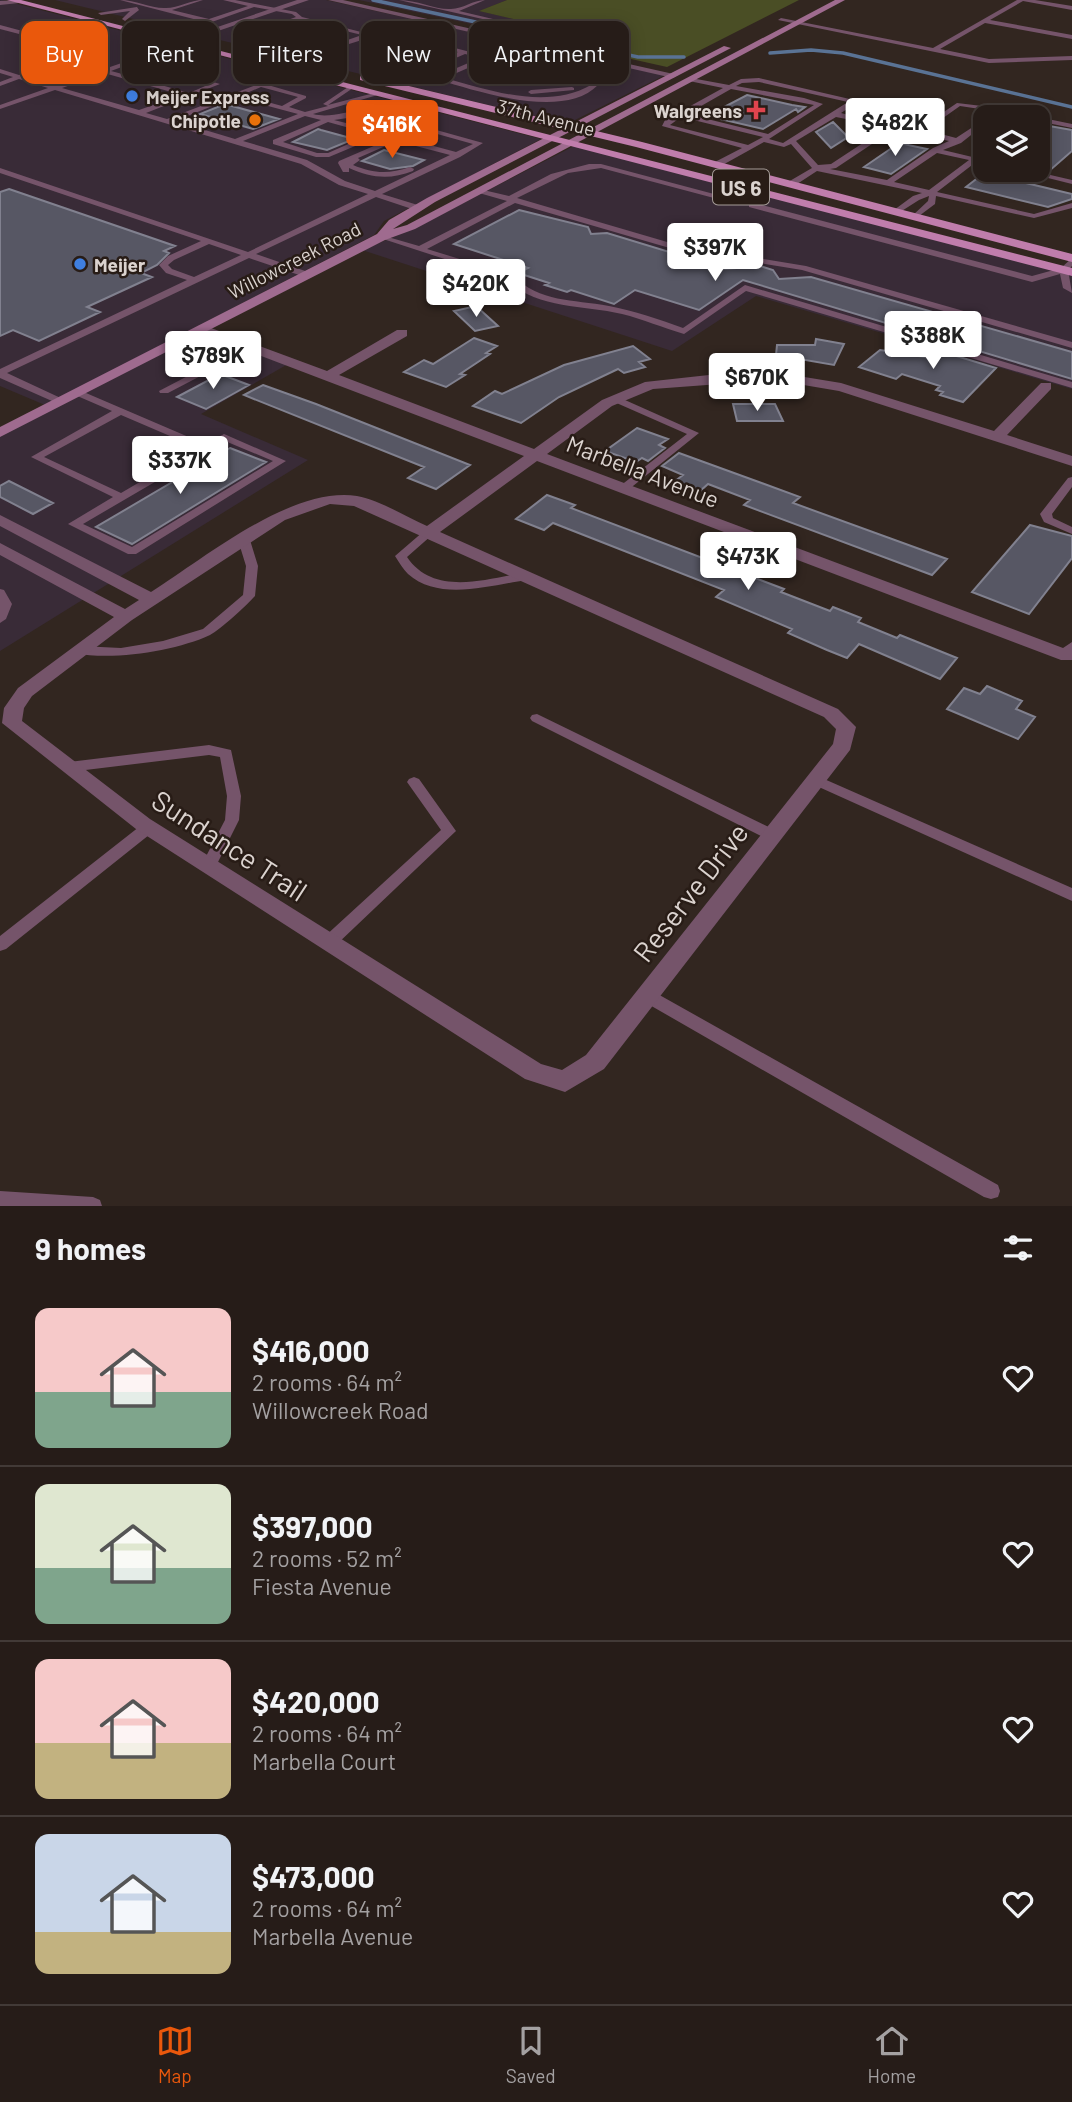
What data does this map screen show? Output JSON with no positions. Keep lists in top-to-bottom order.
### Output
{
  "streets": {
    "main road": ["37th Avenue", "US 6"],
    "street": [
      "Willowcreek Road",
      "Marbella Avenue",
      "Sundance Trail",
      "Reserve Drive"
    ]
  },
  "crossings": [
    ["37th Avenue", "Willowcreek Road"],
    ["Willowcreek Road", "Marbella Avenue"],
    ["Sundance Trail", "Reserve Drive"]
  ],
  "places": {
    "other": ["Meijer Express", "Chipotle", "Meijer"],
    "health": ["Walgreens"]
  },
  "page": {
    "chip": [
      "Buy",
      "Rent",
      "Filters",
      "New",
      "Apartment"
    ],
    "price": [
      "$482K",
      "$416K",
      "$397K",
      "$420K",
      "$388K",
      "$789K",
      "$670K",
      "$337K",
      "$473K"
    ],
    "heading": "9 homes",
    "list": [
      {
        "name": "$416,000",
        "note": "2 rooms · 64 m² · Willowcreek Road"
      },
      {
        "name": "$397,000",
        "note": "2 rooms · 52 m² · Fiesta Avenue"
      },
      {
        "name": "$420,000",
        "note": "2 rooms · 64 m² · Marbella Court"
      },
      {
        "name": "$473,000",
        "note": "2 rooms · 64 m² · Marbella Avenue"
      }
    ],
    "tabs": ["Map", "Saved", "Home"]
  }
}
